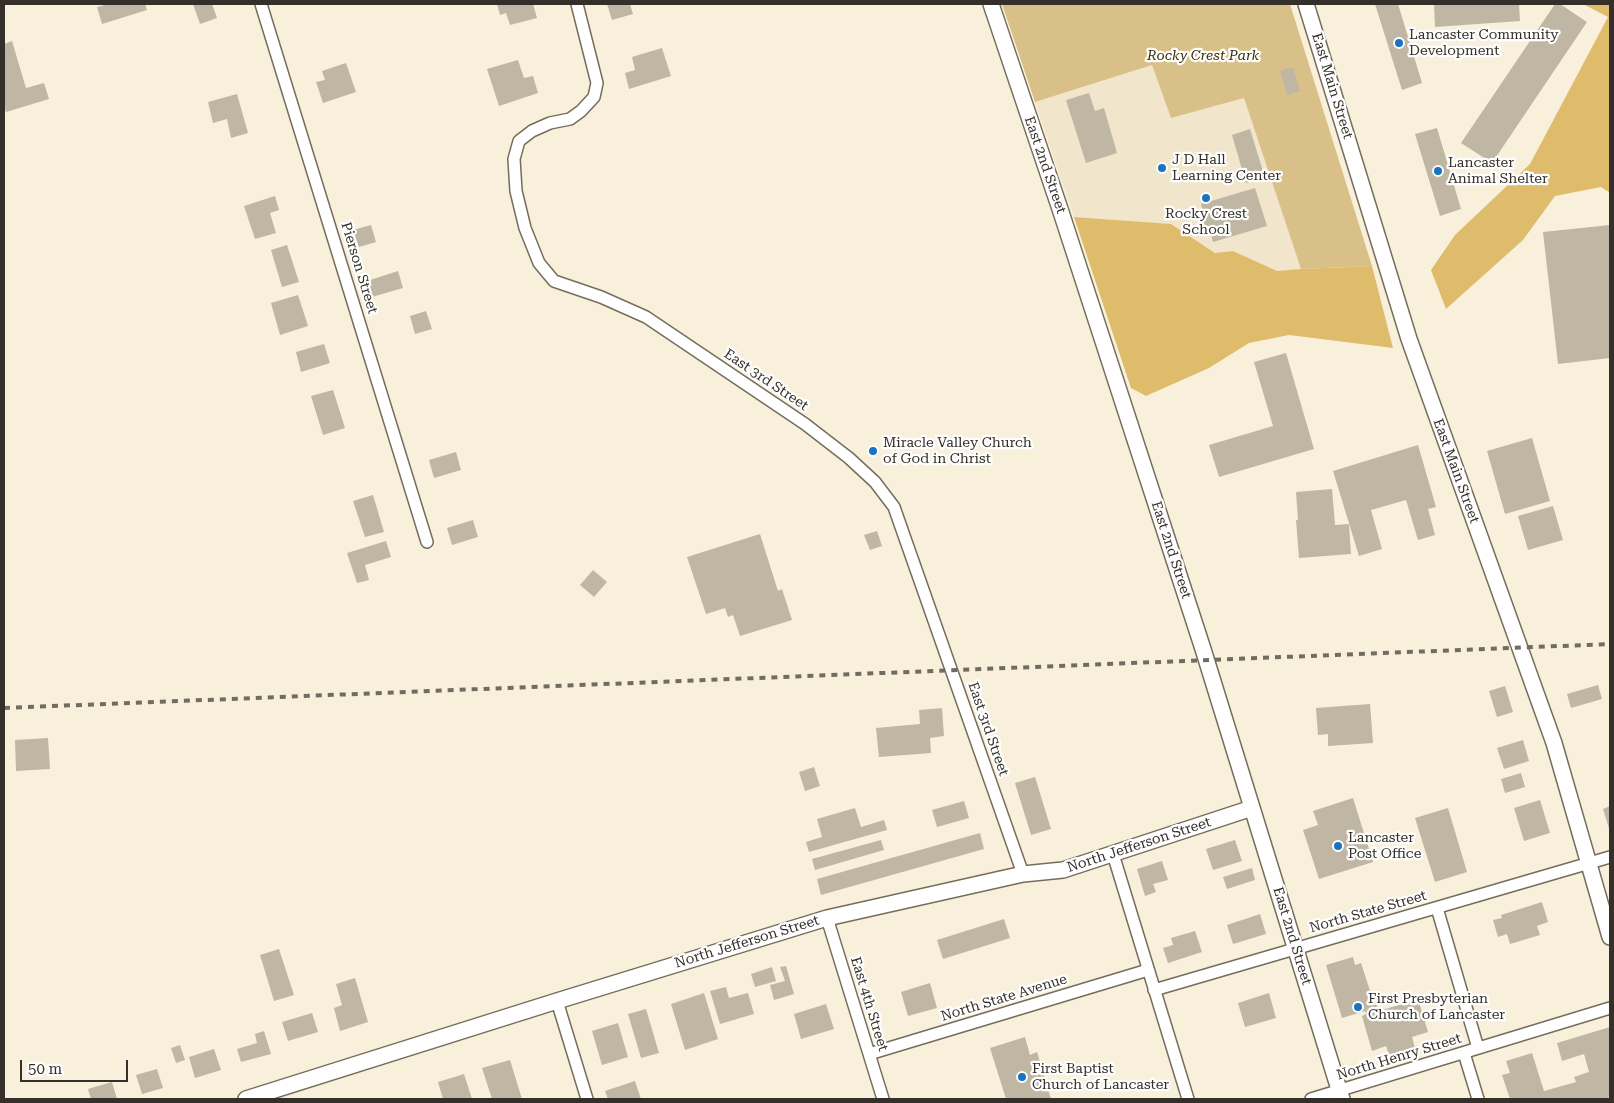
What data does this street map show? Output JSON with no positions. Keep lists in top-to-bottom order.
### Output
{
  "streets": {
    "street": [
      "East Main Street",
      "East 2nd Street",
      "Pierson Street",
      "East 3rd Street",
      "North Jefferson Street",
      "North State Street",
      "North State Avenue",
      "East 4th Street",
      "North Henry Street"
    ]
  },
  "crossings": [
    ["East Main Street", "North State Street"],
    ["East 2nd Street", "North Jefferson Street"],
    ["East 2nd Street", "North State Street"],
    ["East 2nd Street", "North Henry Street"],
    ["East 3rd Street", "North Jefferson Street"],
    ["North Jefferson Street", "East 4th Street"],
    ["North State Avenue", "East 4th Street"]
  ],
  "parks": ["Rocky Crest Park"],
  "places": [
    "Lancaster Community Development",
    "J D Hall Learning Center",
    "Lancaster Animal Shelter",
    "Rocky Crest School",
    "Miracle Valley Church of God in Christ",
    "Lancaster Post Office",
    "First Presbyterian Church of Lancaster",
    "First Baptist Church of Lancaster"
  ],
  "scale_bar": "50 m"
}
